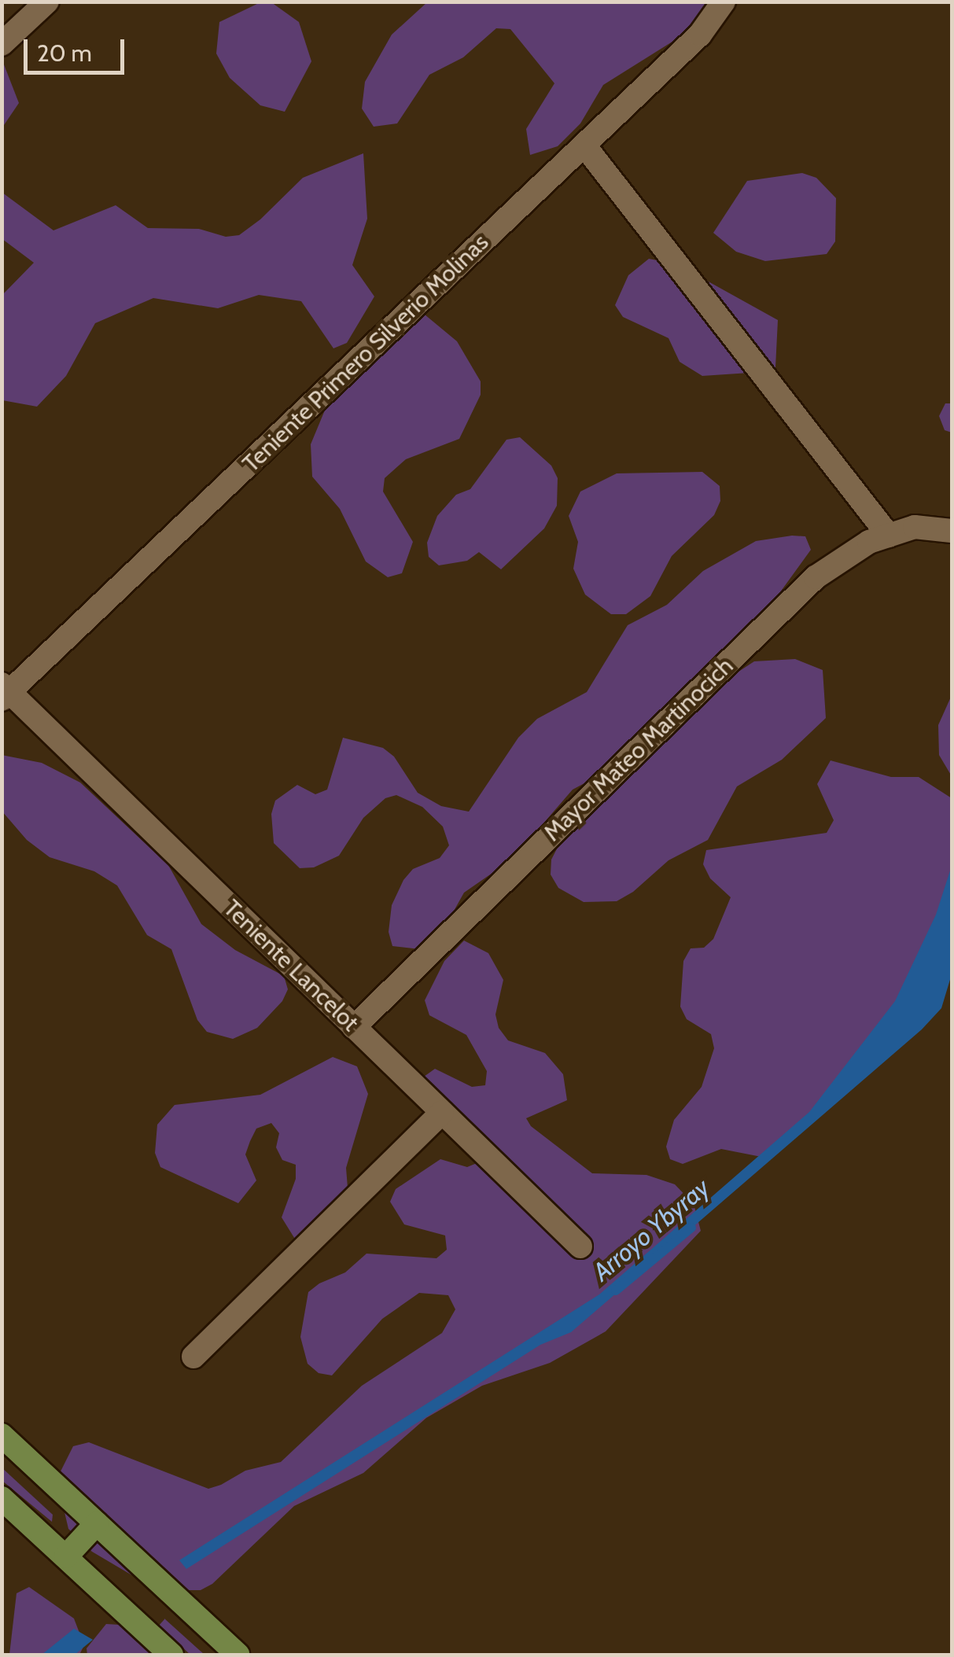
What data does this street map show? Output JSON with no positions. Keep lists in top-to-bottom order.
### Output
{
  "streets": {
    "street": ["Teniente Primero Silverio Molinas", "Mayor Mateo Martinocich", "Teniente Lancelot"]
  },
  "crossings": [
    ["Teniente Primero Silverio Molinas", "Teniente Lancelot"],
    ["Mayor Mateo Martinocich", "Teniente Lancelot"]
  ],
  "water": ["Arroyo Ybyray"],
  "scale_bar": "20 m"
}
